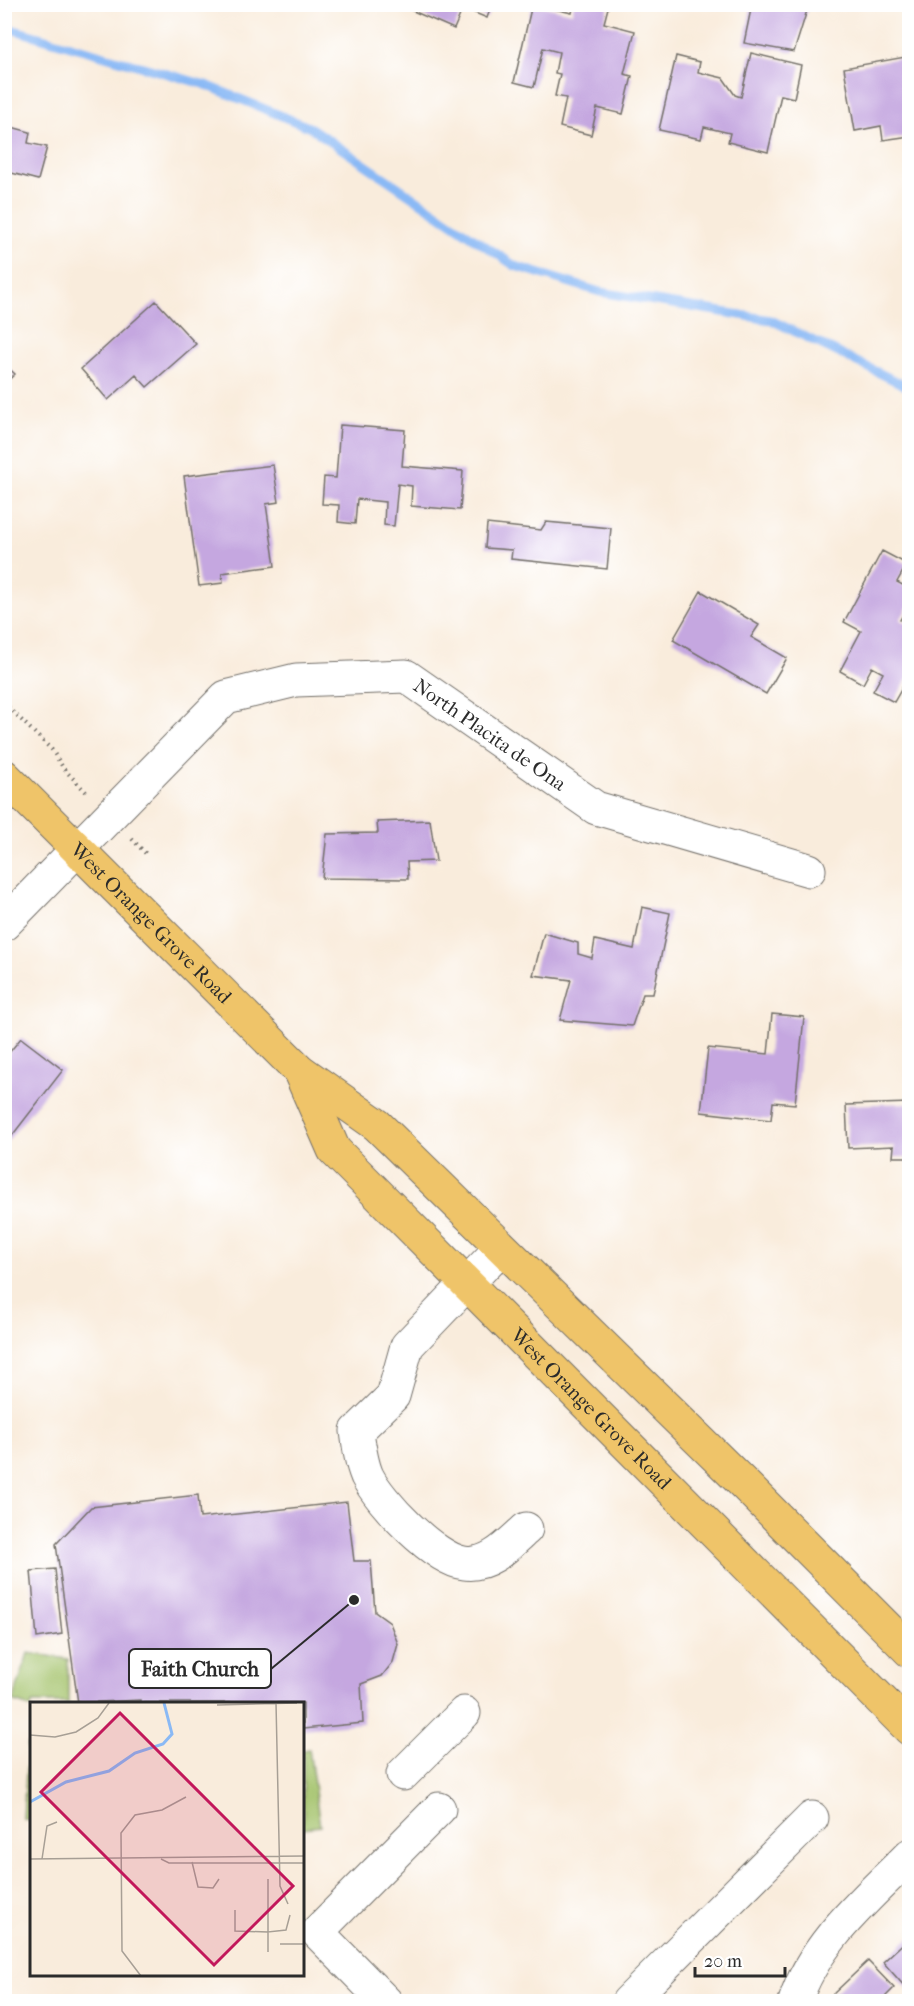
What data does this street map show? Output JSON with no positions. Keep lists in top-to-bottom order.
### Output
{
  "streets": {
    "main road": ["West Orange Grove Road"],
    "street": ["North Placita de Ona"]
  },
  "crossings": [
    ["North Placita de Ona", "West Orange Grove Road"]
  ],
  "places": ["Faith Church"],
  "scale_bar": "20 m"
}
